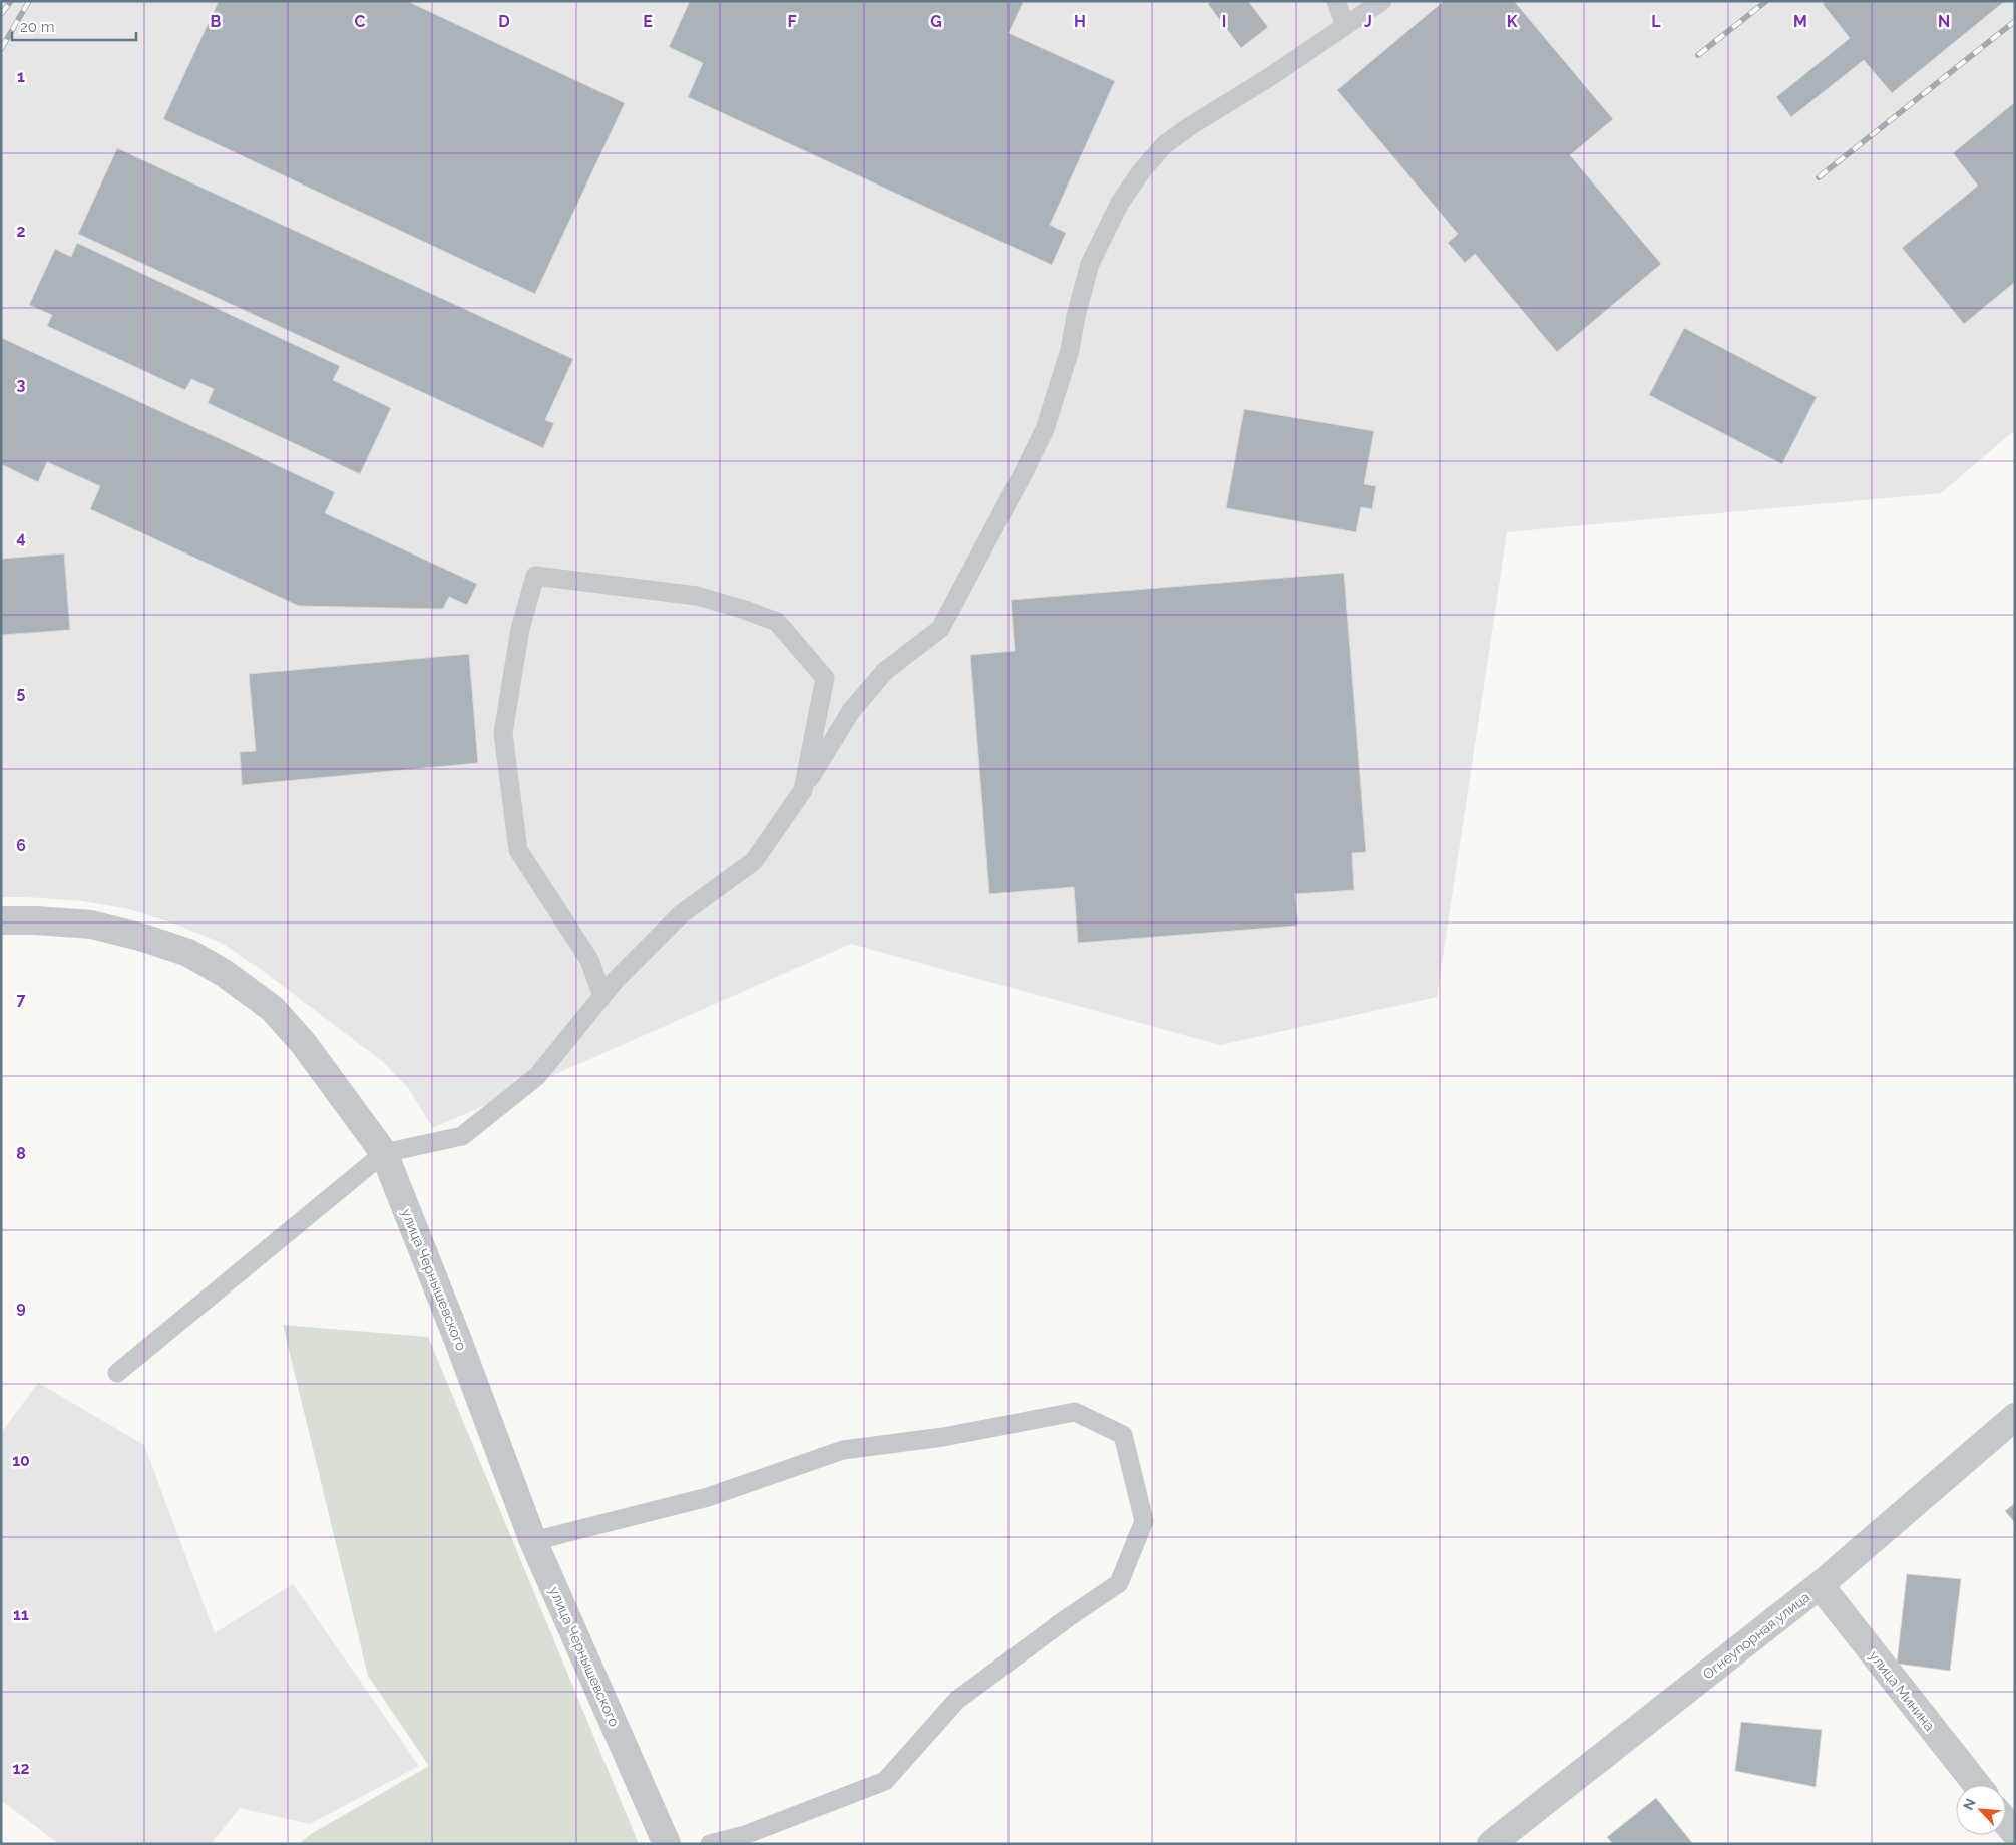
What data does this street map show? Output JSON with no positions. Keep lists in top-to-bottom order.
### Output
{
  "streets": {
    "street": ["улица Чернышевского", "Огнеупорная улица", "улица Минина"]
  },
  "crossings": [
    ["Огнеупорная улица", "улица Минина"]
  ],
  "scale_bar": "20 m",
  "north": "top left",
  "grid": {
    "columns": [
      "B",
      "C",
      "D",
      "E",
      "F",
      "G",
      "H",
      "I",
      "J",
      "K",
      "L",
      "M",
      "N"
    ],
    "rows": [
      "1",
      "2",
      "3",
      "4",
      "5",
      "6",
      "7",
      "8",
      "9",
      "10",
      "11",
      "12"
    ]
  }
}
